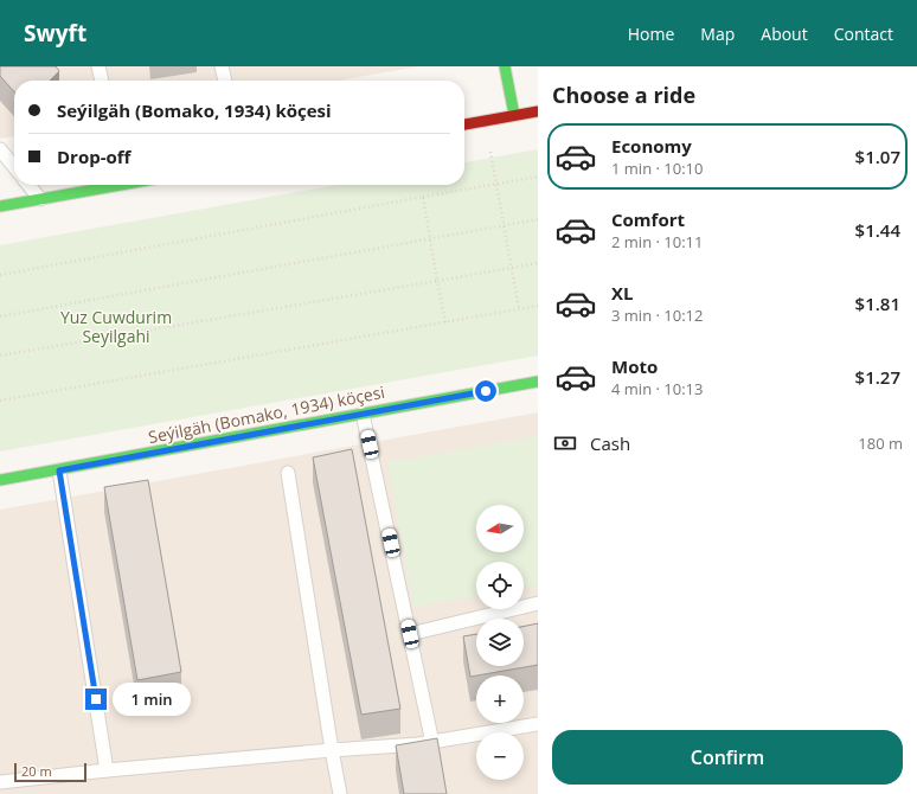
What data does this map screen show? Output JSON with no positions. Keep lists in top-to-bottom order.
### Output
{
  "streets": {
    "street": ["Seýilgäh (Bomako, 1934) köçesi"]
  },
  "parks": ["Yuz Cuwdurim Seyilgahi"],
  "scale_bar": "20 m",
  "north": "left",
  "page": {
    "header": "Swyft",
    "nav": [
      "Home",
      "Map",
      "About",
      "Contact"
    ],
    "heading": "Choose a ride",
    "banner": ["Seýilgäh (Bomako, 1934) köçesi", "Drop-off"],
    "list": [
      {
        "name": "Economy",
        "note": "1 min · 10:10",
        "value": "$1.07"
      },
      {
        "name": "Comfort",
        "note": "2 min · 10:11",
        "value": "$1.44"
      },
      {
        "name": "XL",
        "note": "3 min · 10:12",
        "value": "$1.81"
      },
      {
        "name": "Moto",
        "note": "4 min · 10:13",
        "value": "$1.27"
      }
    ],
    "pay": ["Cash", "180 m"],
    "map_buttons": ["+", "−"],
    "bubble": "1 min",
    "buttons": "Confirm",
    "scale": "20 m"
  }
}
